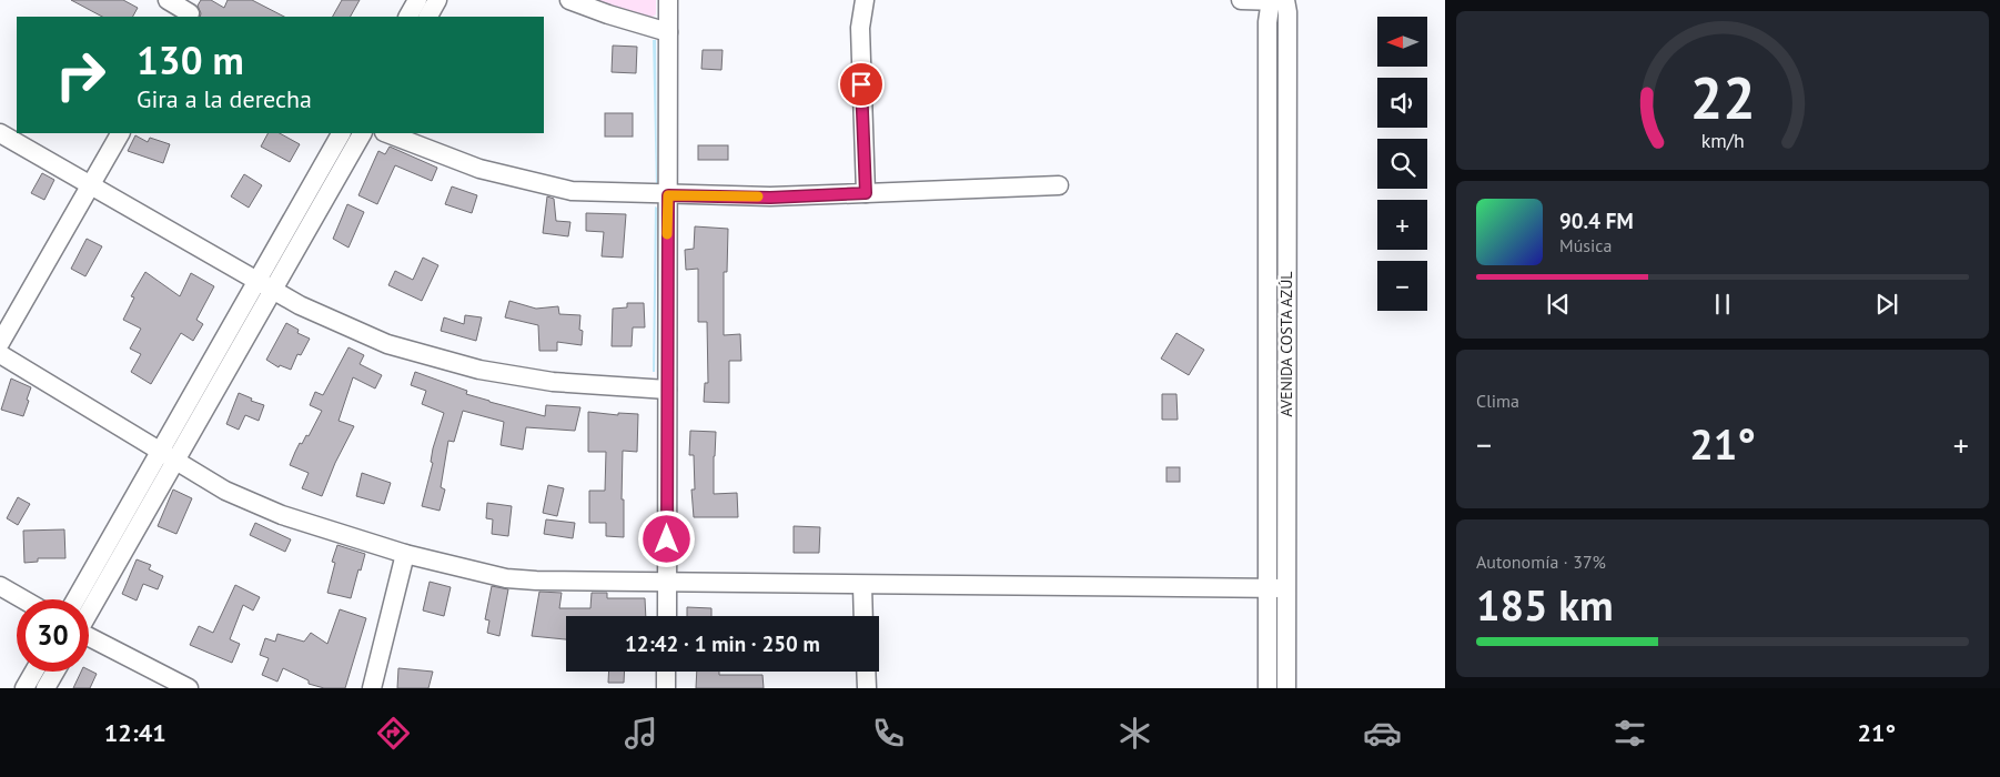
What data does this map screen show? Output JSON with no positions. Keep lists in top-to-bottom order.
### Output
{
  "streets": {
    "street": ["AVENIDA COSTA AZÚL"]
  },
  "north": "left",
  "page": {
    "map_buttons": ["+", "−"],
    "turn": ["130 m", "Gira a la derecha"],
    "song": ["90.4 FM", "Música"],
    "tile": [
      "Clima",
      ["Autonomía · 37%", "185 km"]
    ],
    "heat": ["−", "21°", "+"],
    "limit": "30",
    "trip": "12:42 · 1 min · 250 m",
    "tabs": ["12:41", "21°"],
    "gauge": ["22", "km/h"]
  }
}
